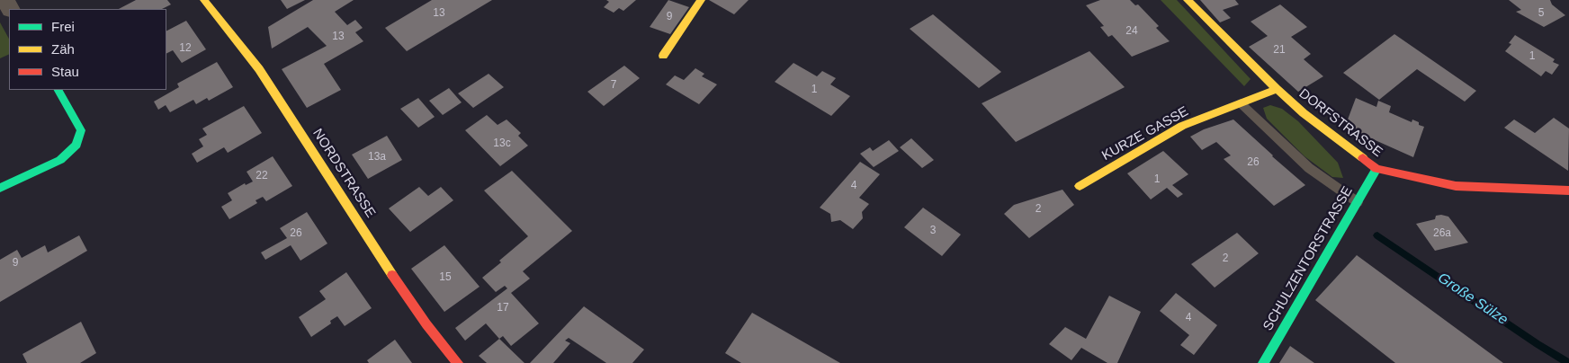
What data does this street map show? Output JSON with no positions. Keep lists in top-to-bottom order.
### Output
{
  "streets": {
    "street": [
      "DORFSTRASSE",
      "KURZE GASSE",
      "NORDSTRASSE",
      "SCHULZENTORSTRASSE"
    ]
  },
  "crossings": [
    ["DORFSTRASSE", "KURZE GASSE"],
    ["DORFSTRASSE", "SCHULZENTORSTRASSE"]
  ],
  "water": ["Große Sülze"],
  "house_numbers": [
    "13",
    "5",
    "9",
    "24",
    "13",
    "12",
    "21",
    "1",
    "7",
    "1",
    "13c",
    "13a",
    "26",
    "22",
    "1",
    "4",
    "2",
    "3",
    "26",
    "26a",
    "2",
    "9",
    "15",
    "17",
    "4"
  ],
  "legend": ["Frei", "Zäh", "Stau"]
}
